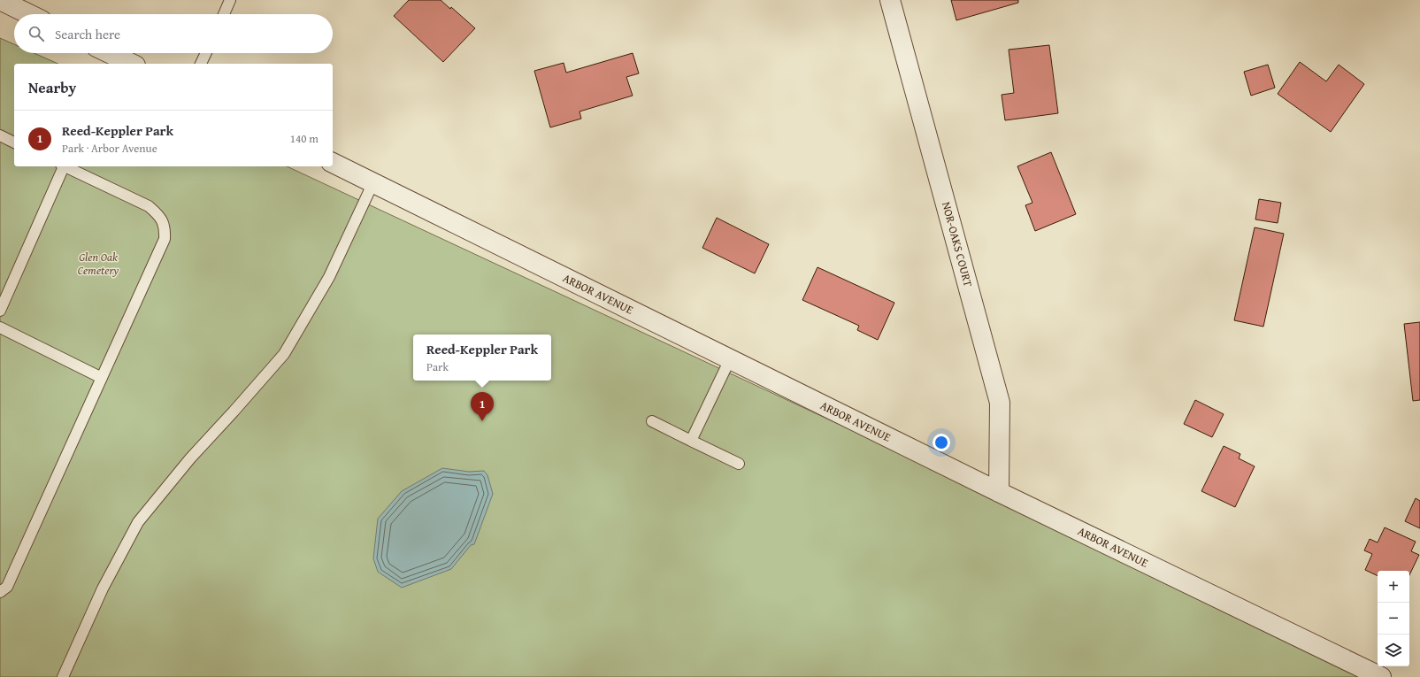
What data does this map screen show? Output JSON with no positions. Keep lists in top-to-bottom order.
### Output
{
  "streets": {
    "street": ["NOR-OAKS COURT", "ARBOR AVENUE"]
  },
  "crossings": [
    ["NOR-OAKS COURT", "ARBOR AVENUE"]
  ],
  "parks": ["Glen Oak Cemetery"],
  "page": {
    "search": "Search here",
    "heading": "Nearby",
    "list": [
      {
        "mark": "1",
        "name": "Reed-Keppler Park",
        "note": "Park · Arbor Avenue",
        "value": "140 m"
      }
    ],
    "popup": ["Reed-Keppler Park", "Park"],
    "pins": "1",
    "map_buttons": ["+", "−"]
  }
}
